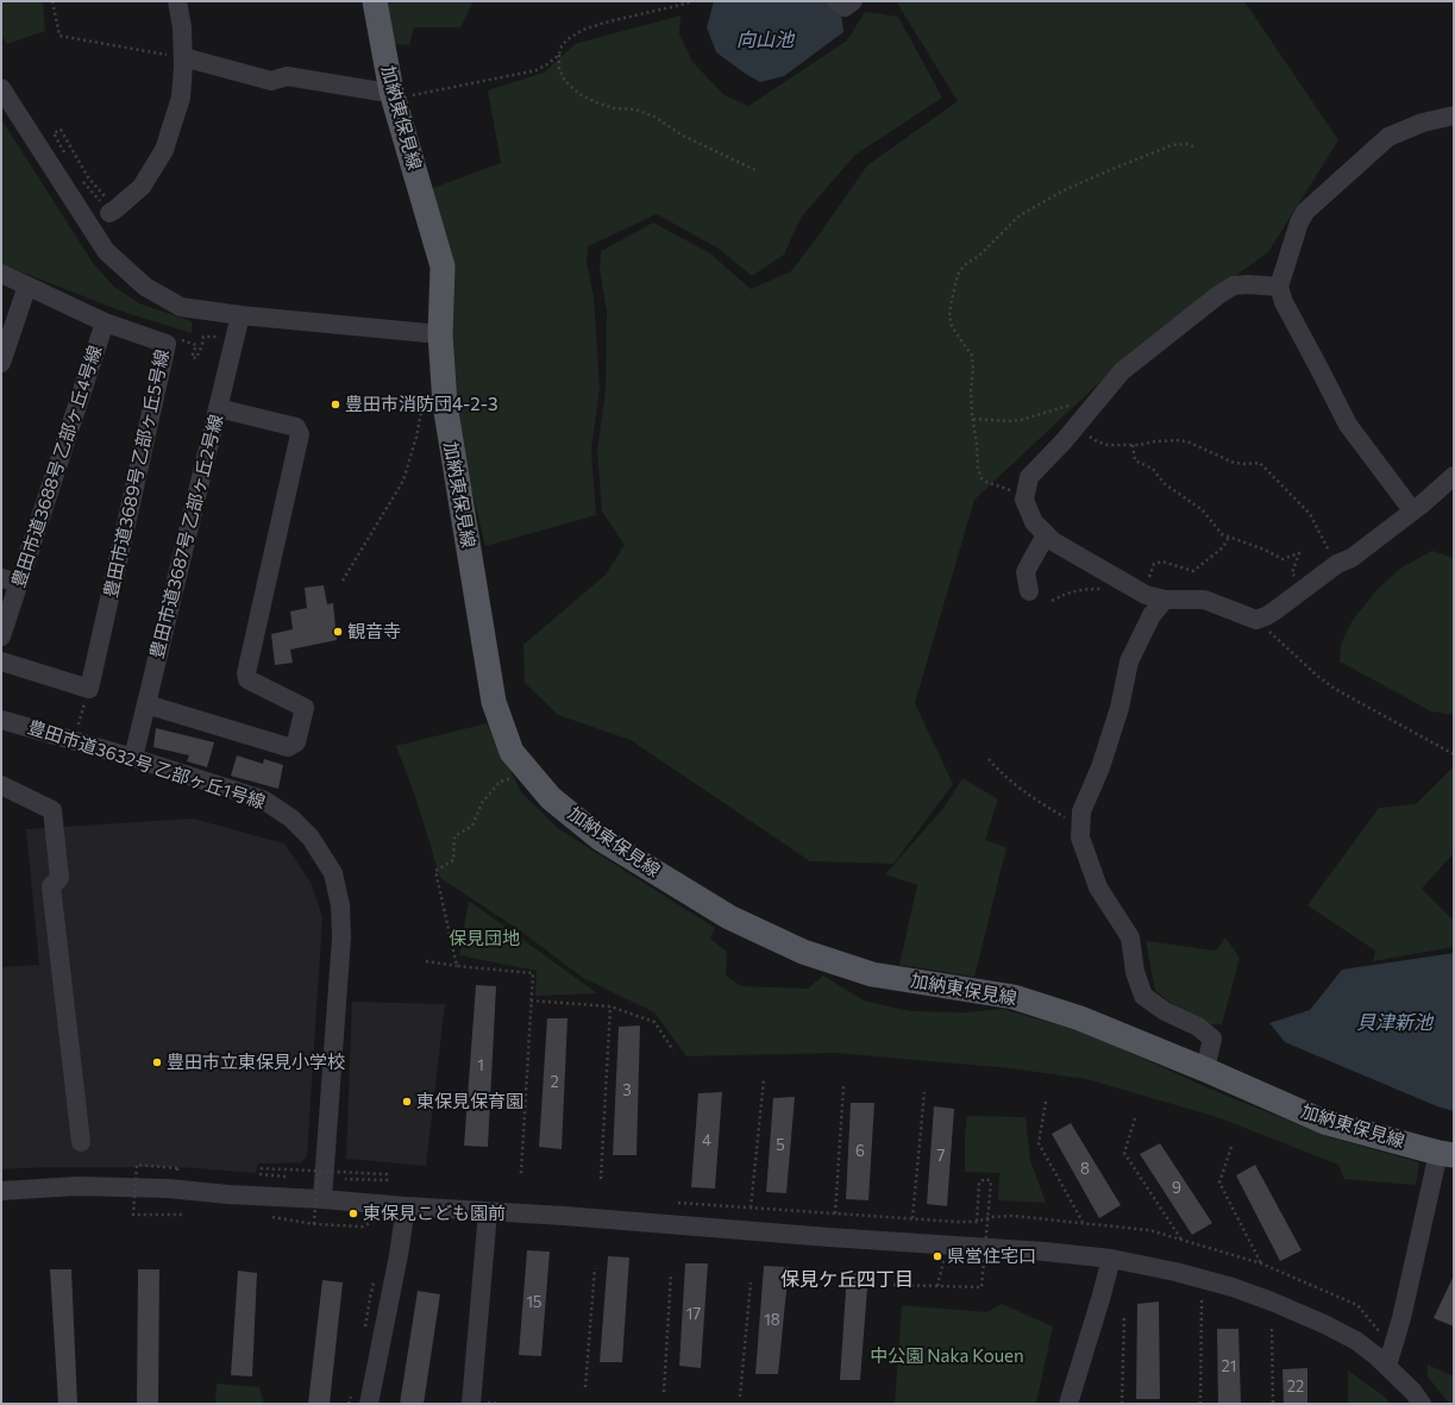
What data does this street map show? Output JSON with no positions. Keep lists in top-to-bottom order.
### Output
{
  "streets": {
    "main road": ["加納東保見線"],
    "street": [
      "豊田市道3688号 乙部ヶ丘4号線",
      "豊田市道3689号 乙部ヶ丘5号線",
      "豊田市道3687号 乙部ヶ丘2号線",
      "豊田市道3632号 乙部ヶ丘1号線"
    ]
  },
  "crossings": [
    ["豊田市道3688号 乙部ヶ丘4号線", "豊田市道3689号 乙部ヶ丘5号線"],
    ["豊田市道3687号 乙部ヶ丘2号線", "豊田市道3632号 乙部ヶ丘1号線"]
  ],
  "districts": ["保見ケ丘四丁目"],
  "water": ["向山池", "貝津新池"],
  "parks": ["保見団地", "中公園 Naka Kouen"],
  "places": [
    "豊田市消防団4-2-3",
    "観音寺",
    "豊田市立東保見小学校",
    "東保見保育園",
    "東保見こども園前",
    "県営住宅口"
  ],
  "house_numbers": [
    "1",
    "2",
    "3",
    "4",
    "5",
    "6",
    "7",
    "8",
    "9",
    "15",
    "17",
    "18",
    "21",
    "22"
  ]
}
